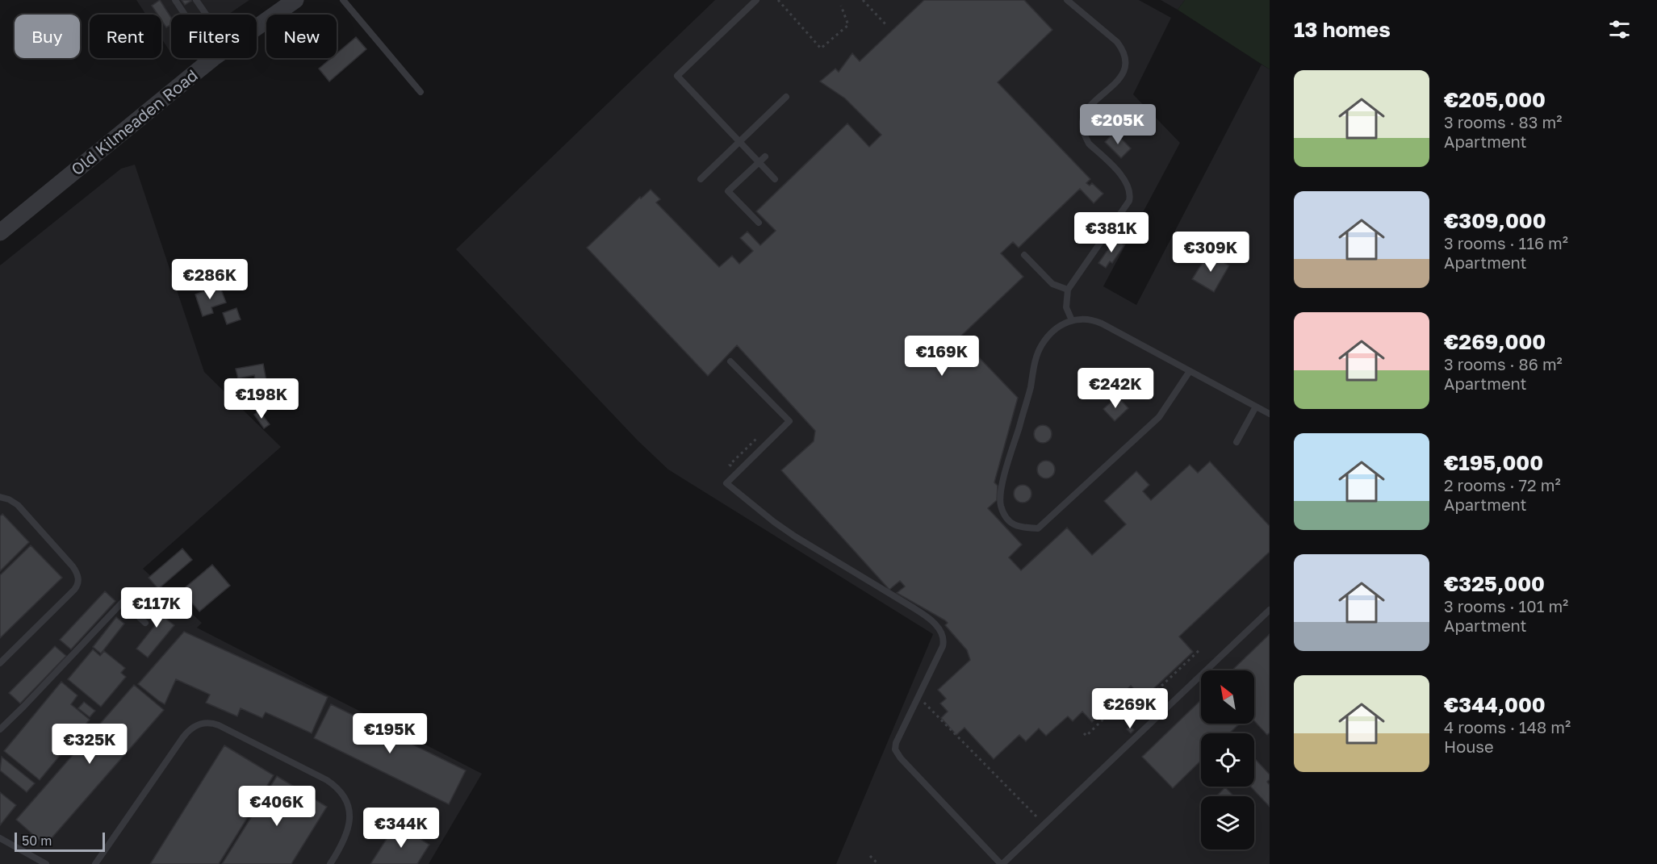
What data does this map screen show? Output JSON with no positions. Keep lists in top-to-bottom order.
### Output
{
  "streets": {
    "street": ["Old Kilmeaden Road"]
  },
  "scale_bar": "50 m",
  "north": "top left",
  "page": {
    "heading": "13 homes",
    "chip": [
      "Buy",
      "Rent",
      "Filters",
      "New"
    ],
    "list": [
      {
        "name": "€205,000",
        "note": "3 rooms · 83 m² · Apartment"
      },
      {
        "name": "€309,000",
        "note": "3 rooms · 116 m² · Apartment"
      },
      {
        "name": "€269,000",
        "note": "3 rooms · 86 m² · Apartment"
      },
      {
        "name": "€195,000",
        "note": "2 rooms · 72 m² · Apartment"
      },
      {
        "name": "€325,000",
        "note": "3 rooms · 101 m² · Apartment"
      },
      {
        "name": "€344,000",
        "note": "4 rooms · 148 m² · House"
      }
    ],
    "price": [
      "€205K",
      "€381K",
      "€309K",
      "€286K",
      "€169K",
      "€242K",
      "€198K",
      "€117K",
      "€269K",
      "€195K",
      "€325K",
      "€406K",
      "€344K"
    ],
    "scale": "50 m"
  }
}
